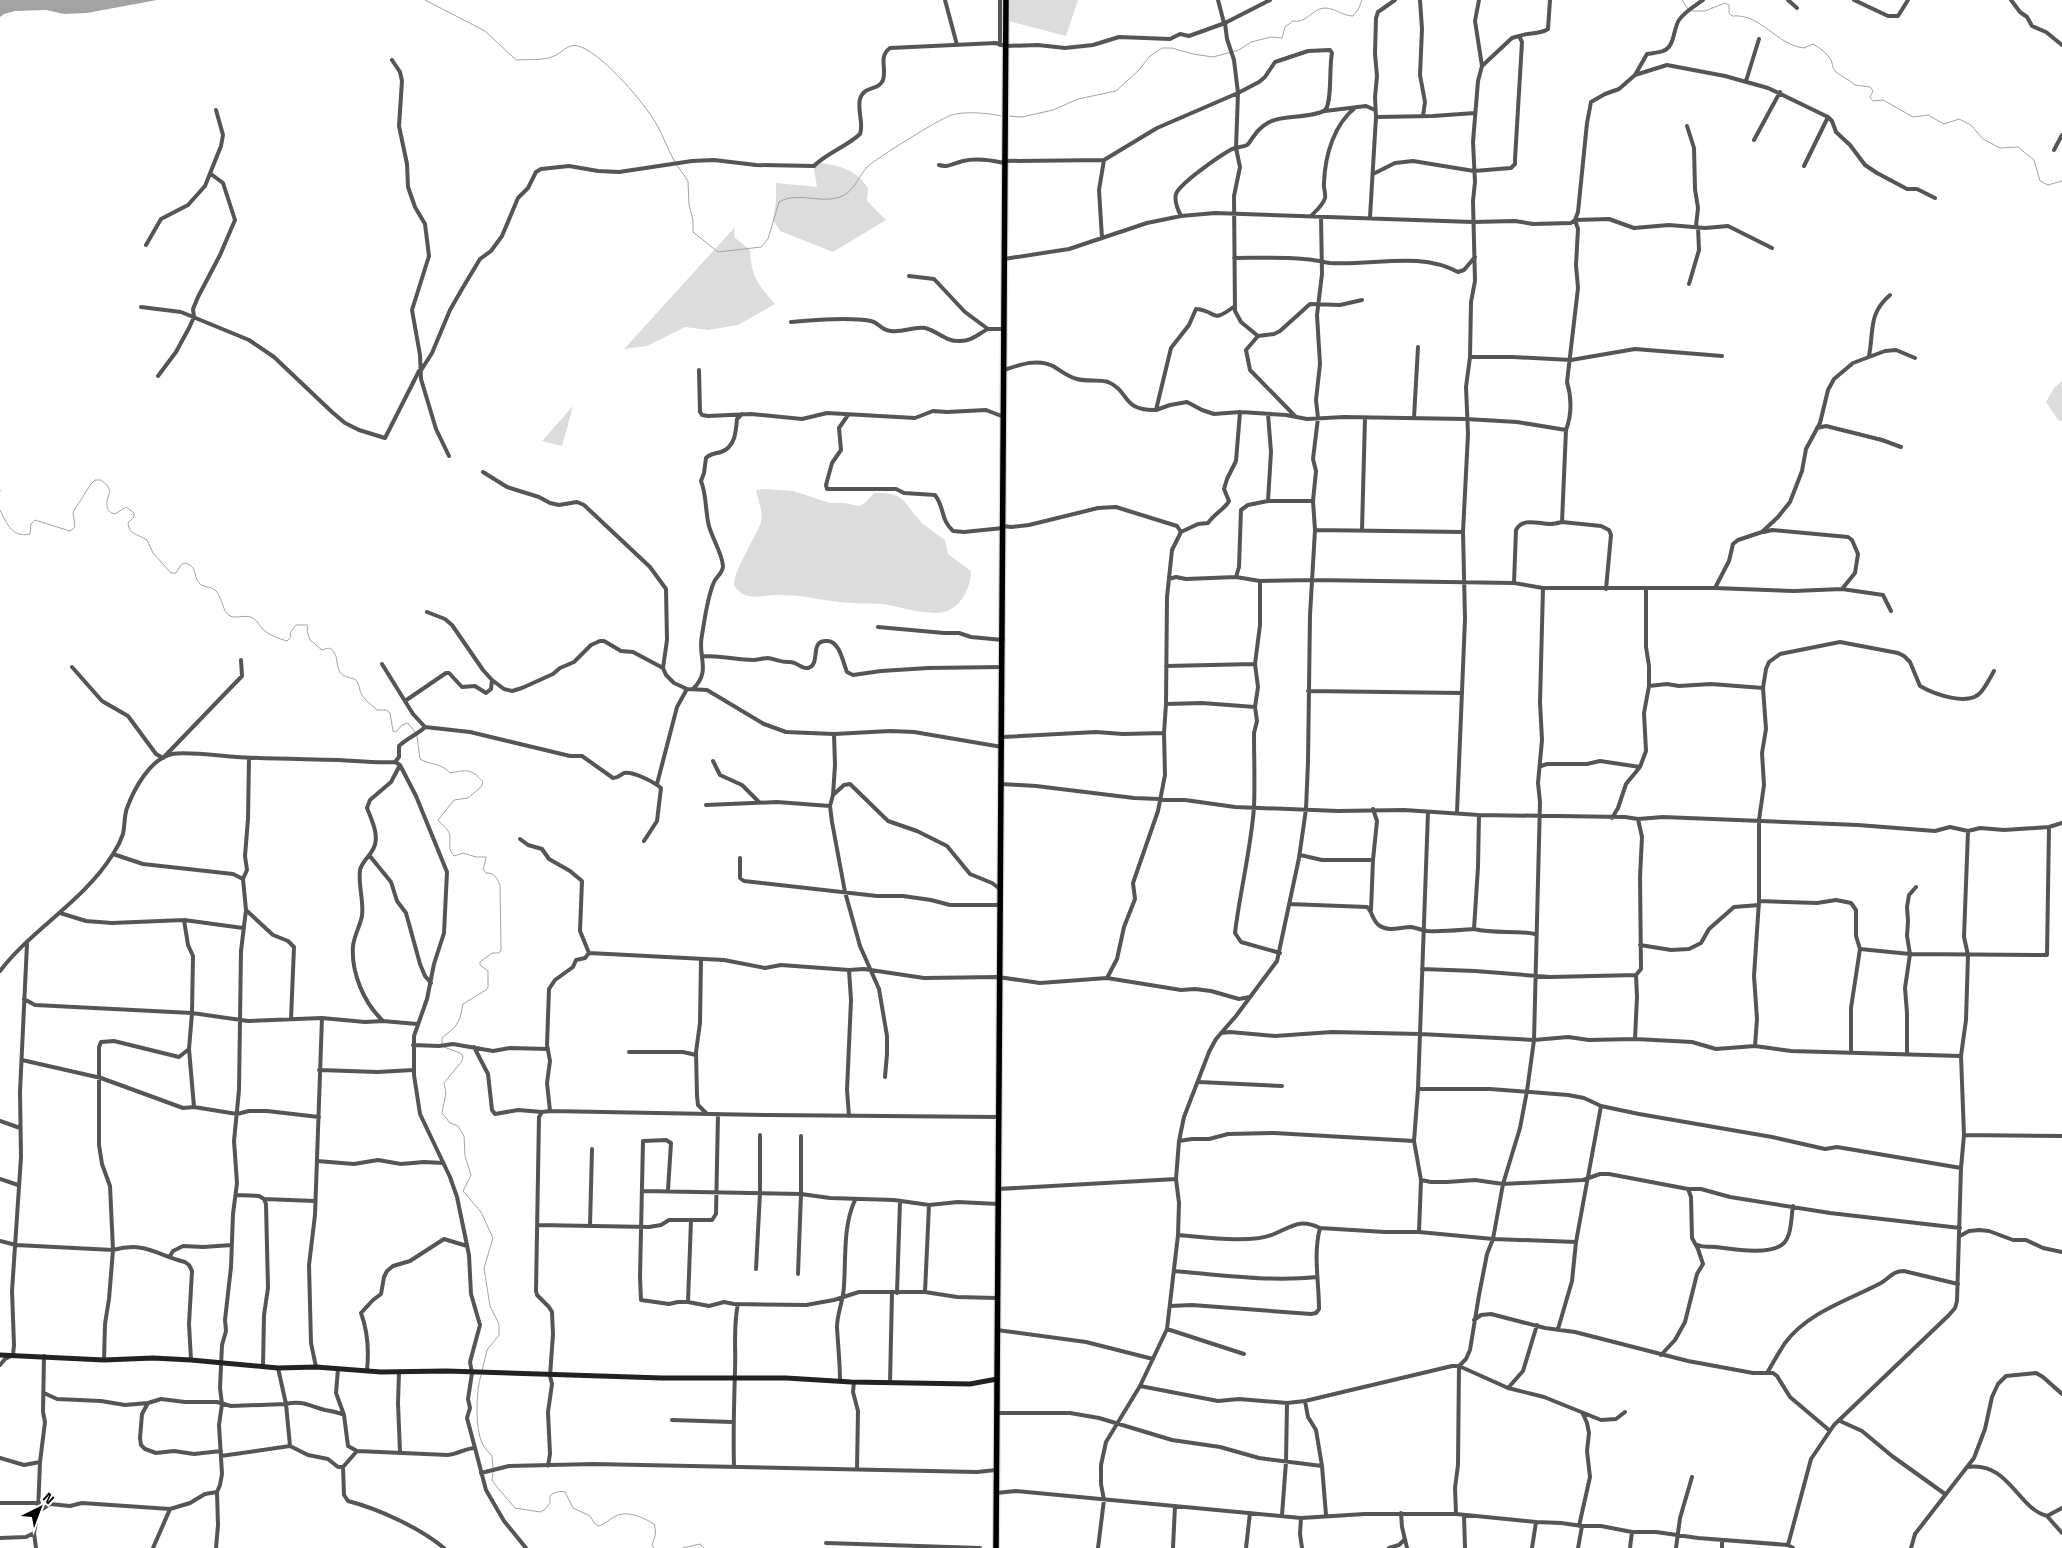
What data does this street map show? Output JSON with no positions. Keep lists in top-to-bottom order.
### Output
{
  "north": "top right"
}
